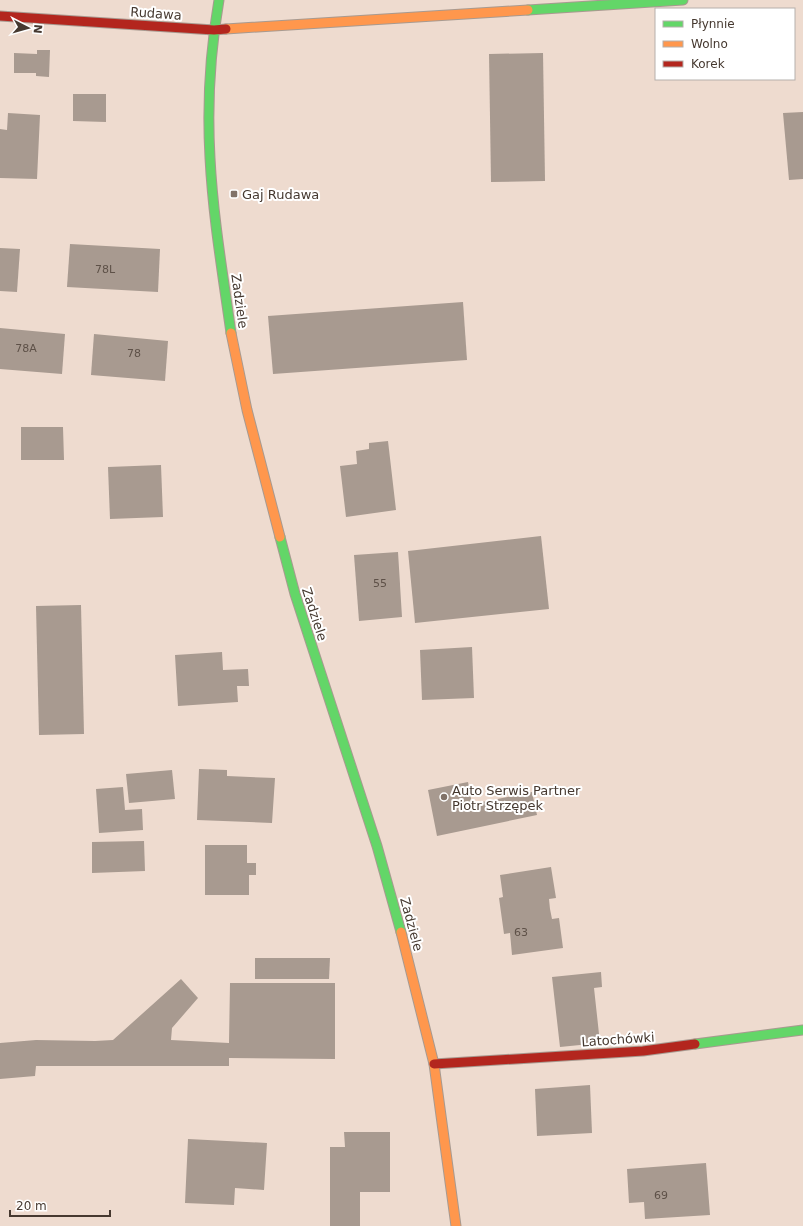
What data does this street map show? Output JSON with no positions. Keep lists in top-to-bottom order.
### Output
{
  "streets": {
    "street": ["Rudawa", "Zadziele", "Latochówki"]
  },
  "crossings": [
    ["Rudawa", "Zadziele"],
    ["Zadziele", "Latochówki"]
  ],
  "places": {
    "transit": ["Gaj Rudawa"],
    "other": ["Auto Serwis Partner Piotr Strzępek"]
  },
  "house_numbers": [
    "78L",
    "78A",
    "78",
    "55",
    "63",
    "69"
  ],
  "legend": ["Płynnie", "Wolno", "Korek"],
  "scale_bar": "20 m",
  "north": "right"
}
